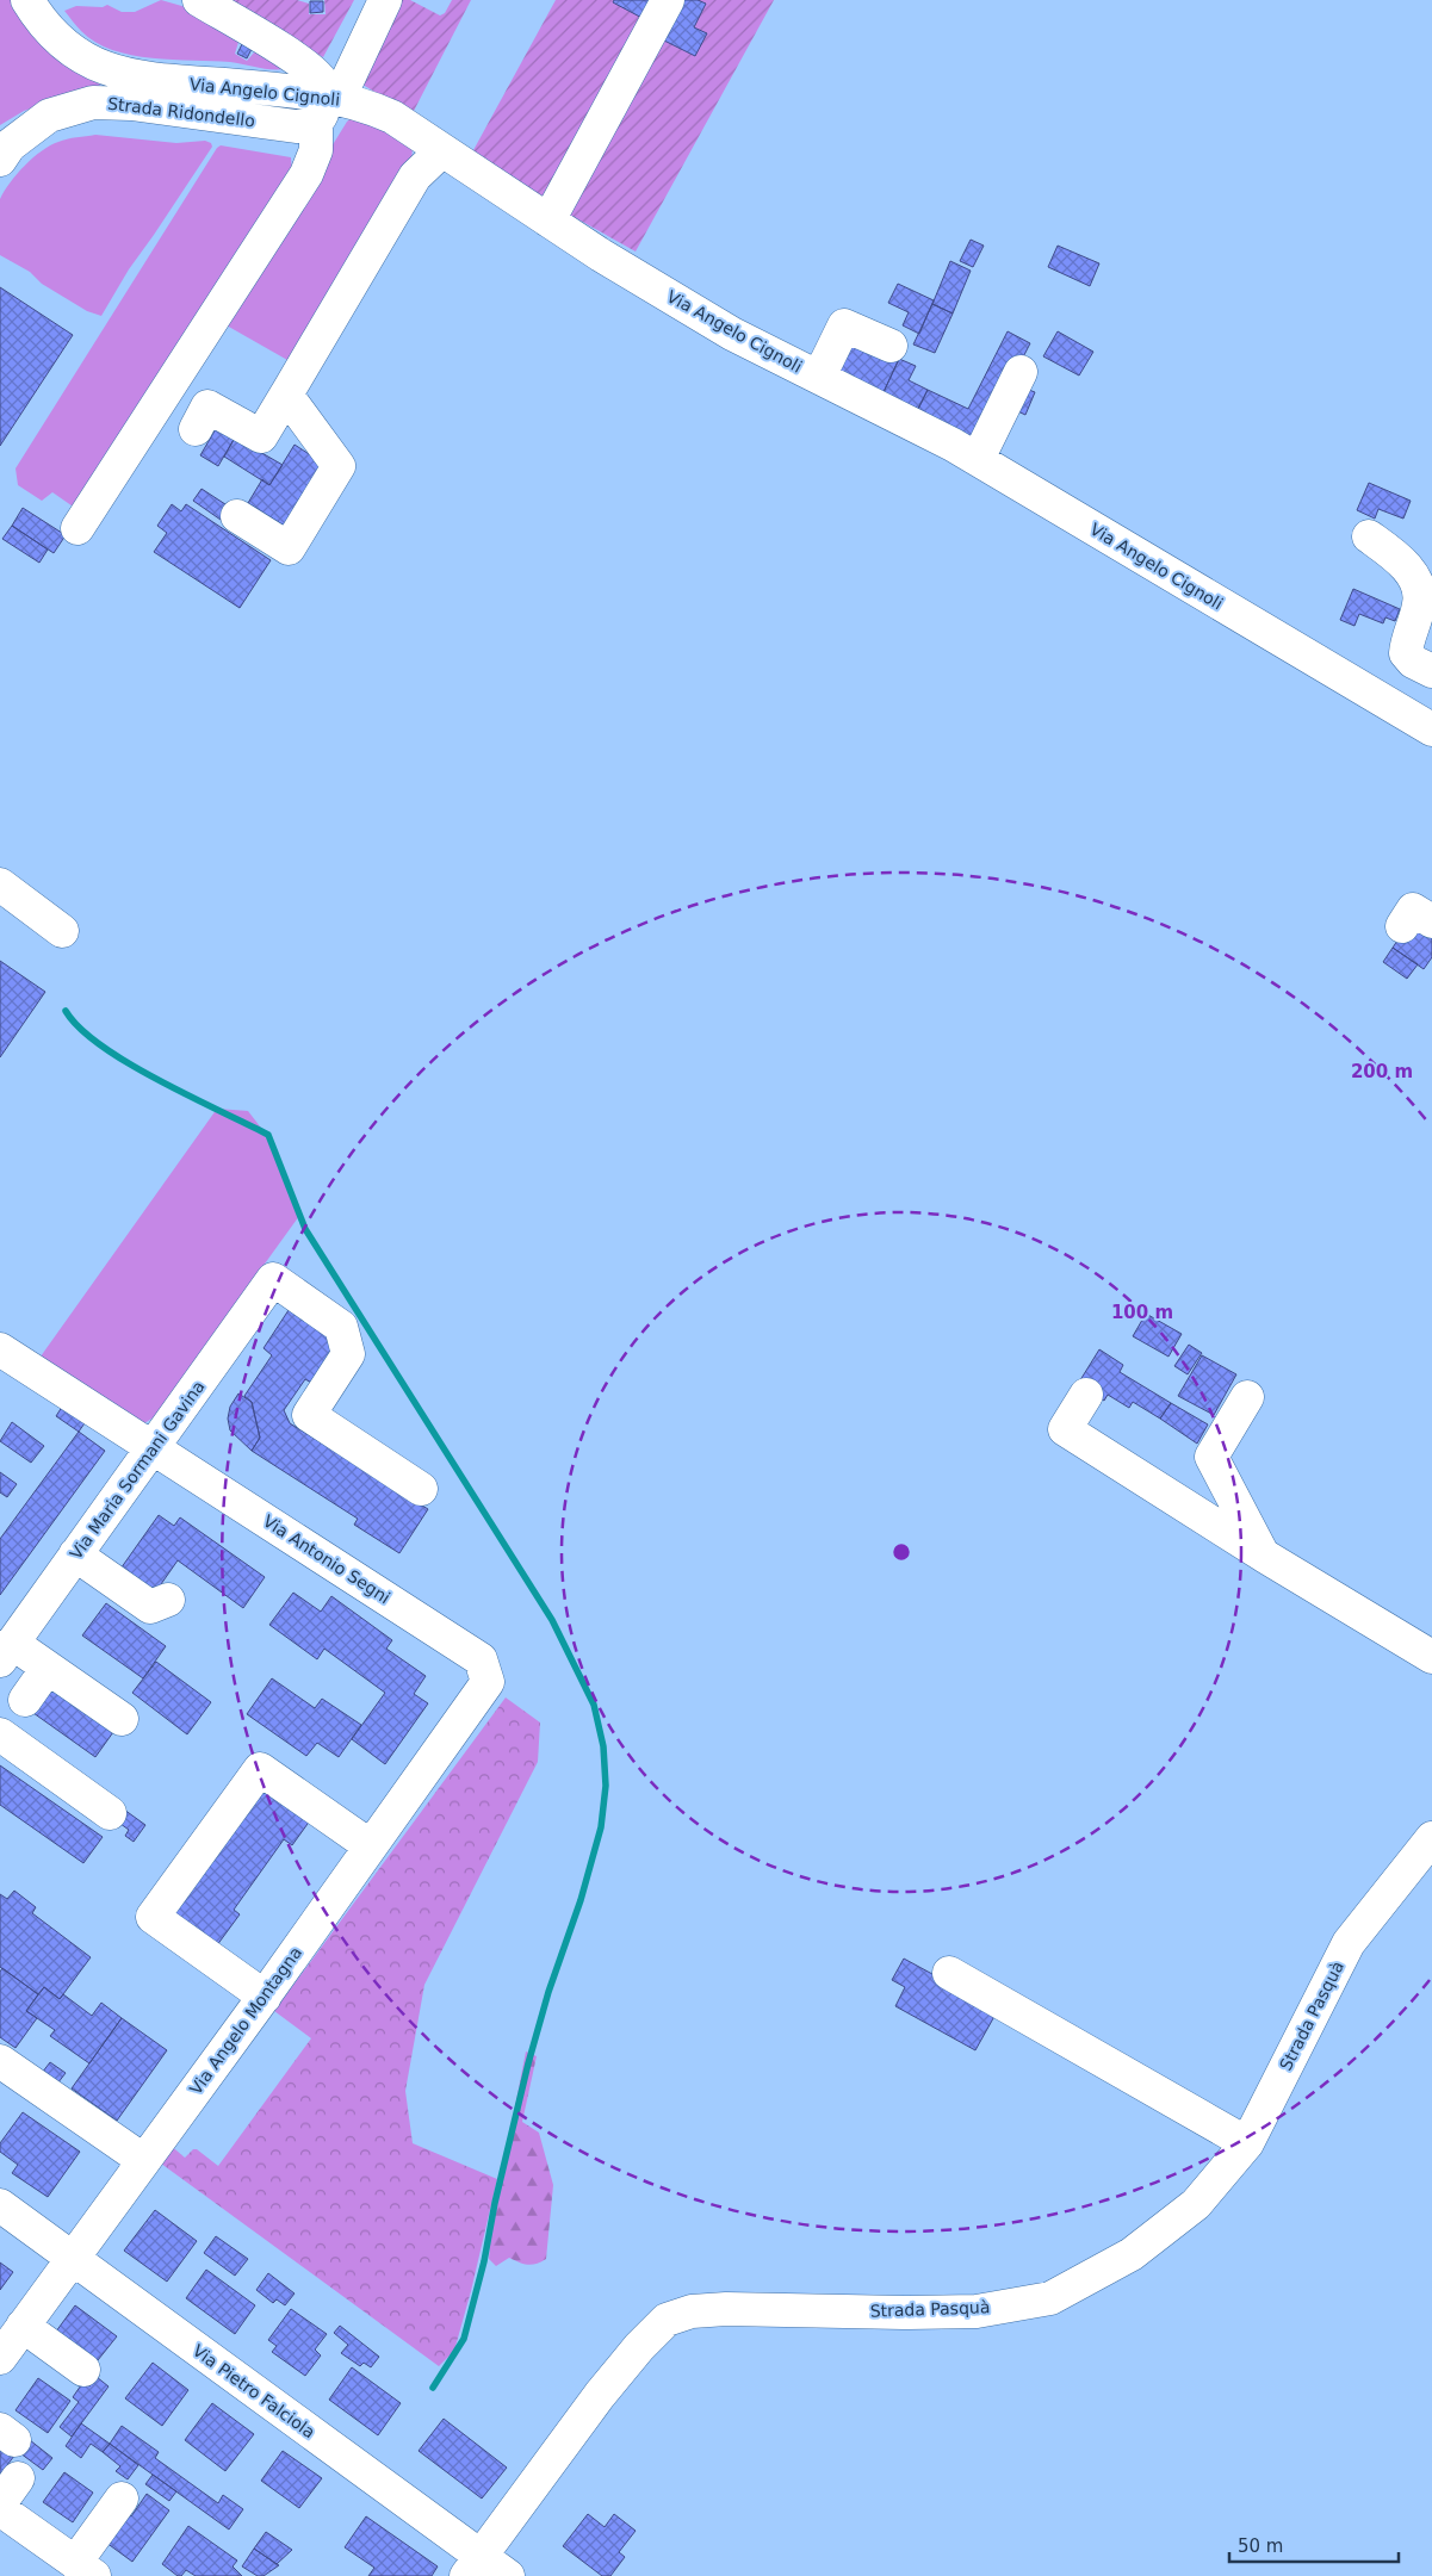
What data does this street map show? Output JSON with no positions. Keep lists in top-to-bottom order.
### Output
{
  "streets": {
    "street": [
      "Via Angelo Cignoli",
      "Strada Ridondello",
      "Via Maria Sormani Gavina",
      "Via Antonio Segni",
      "Strada Pasquà",
      "Via Angelo Montagna",
      "Via Pietro Falciola"
    ]
  },
  "crossings": [
    ["Via Angelo Cignoli", "Strada Ridondello"],
    ["Via Maria Sormani Gavina", "Via Antonio Segni"],
    ["Via Antonio Segni", "Via Angelo Montagna"],
    ["Strada Pasquà", "Via Pietro Falciola"],
    ["Via Angelo Montagna", "Via Pietro Falciola"]
  ],
  "scale_bar": "50 m",
  "rings": ["200 m", "100 m"]
}
